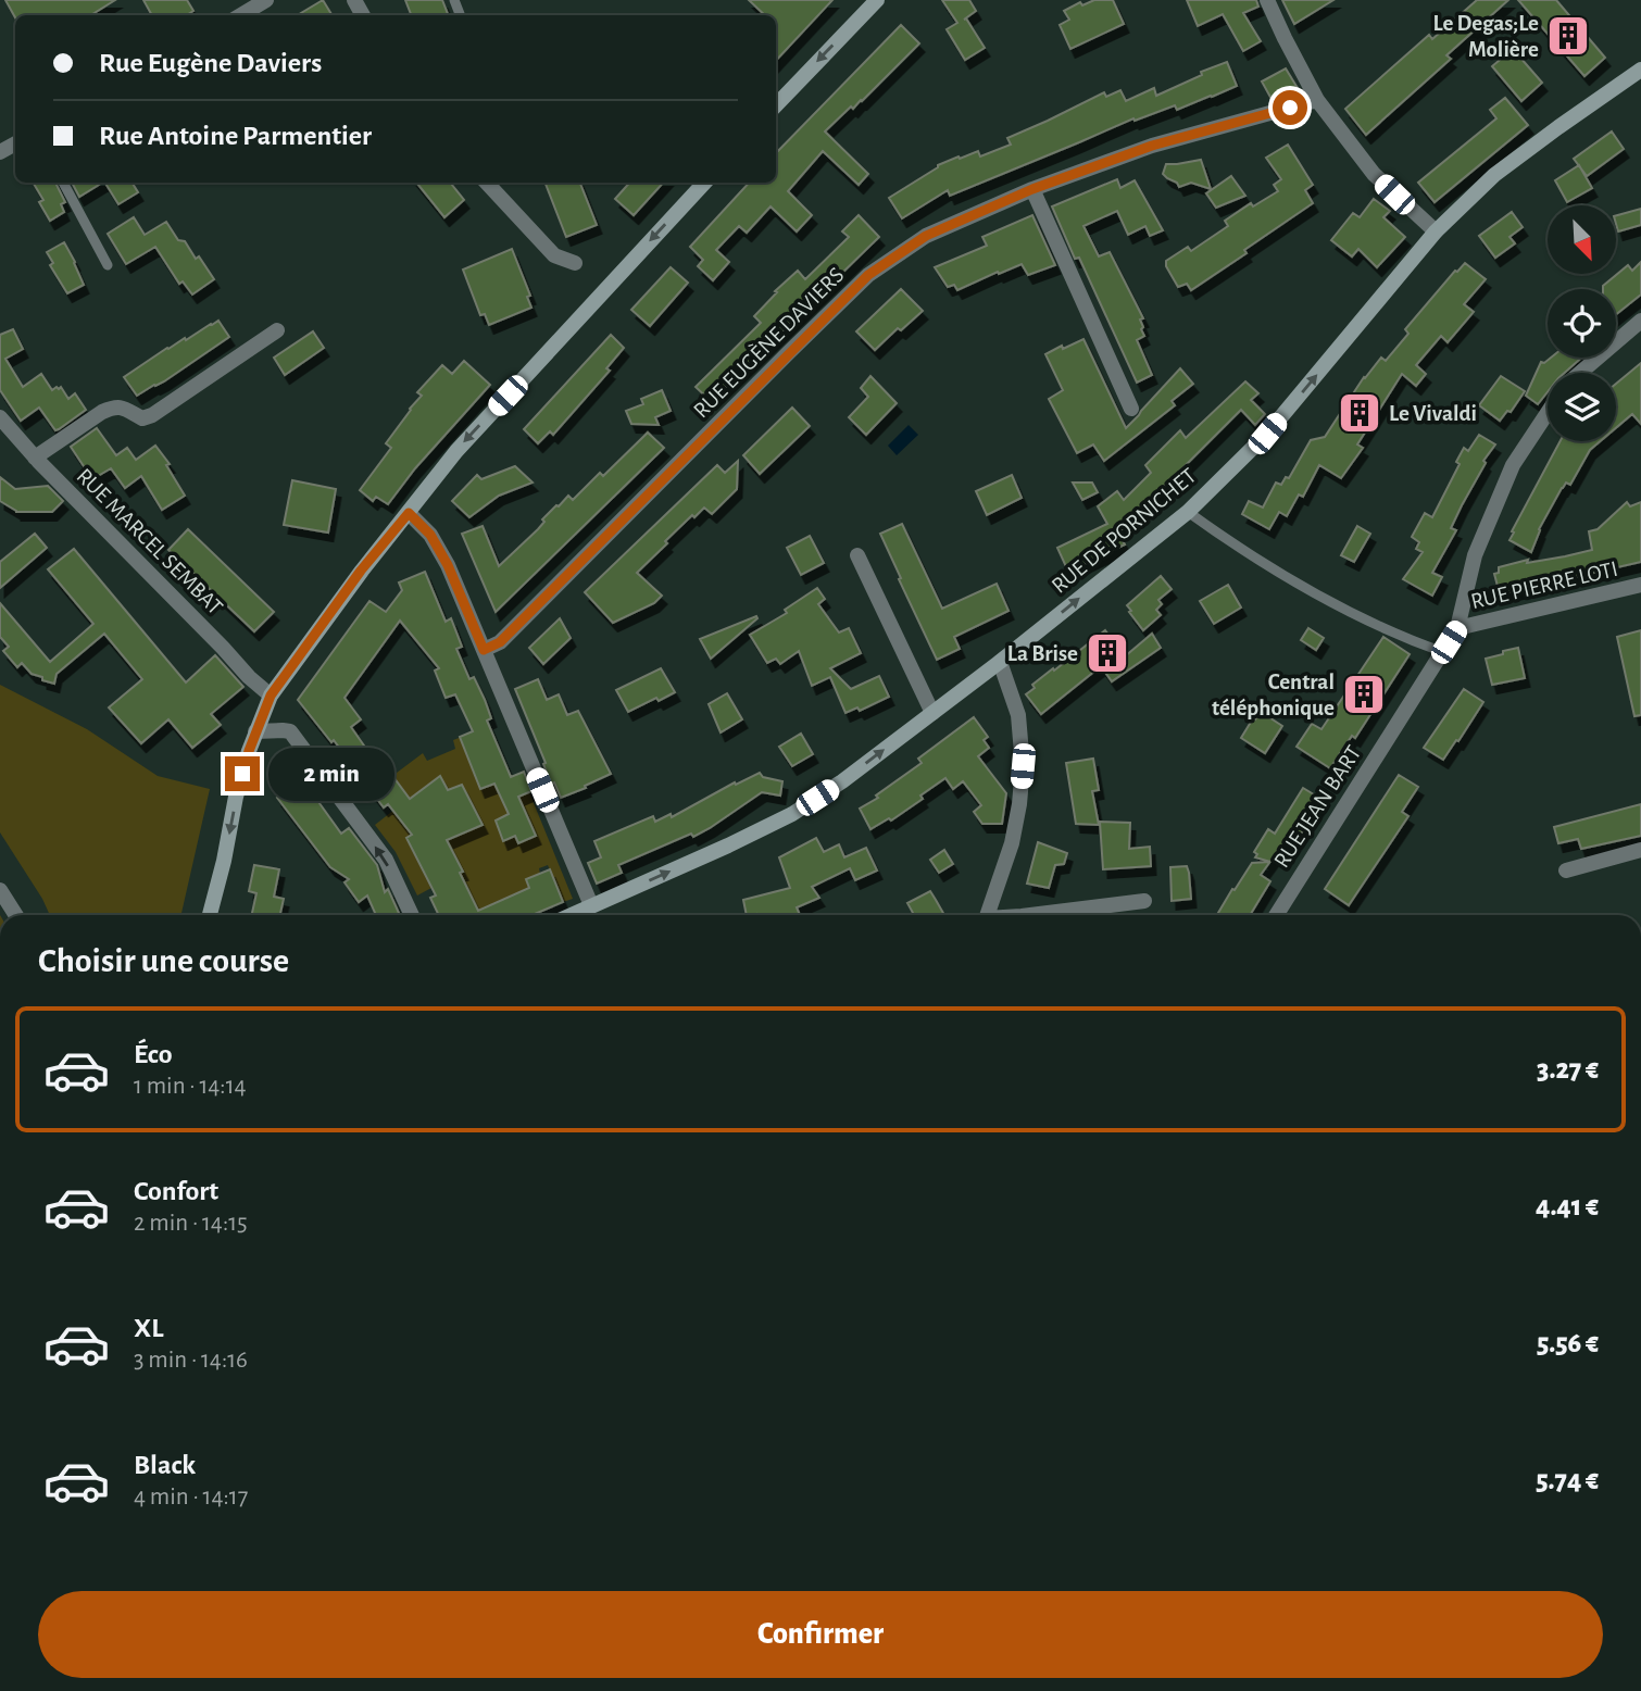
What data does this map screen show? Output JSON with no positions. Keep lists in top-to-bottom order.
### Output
{
  "streets": {
    "main road": ["RUE DE PORNICHET"],
    "street": [
      "RUE EUGÈNE DAVIERS",
      "RUE MARCEL SEMBAT",
      "RUE PIERRE LOTI",
      "RUE JEAN BART"
    ]
  },
  "crossings": [
    ["RUE PIERRE LOTI", "RUE JEAN BART"]
  ],
  "one_way": ["RUE DE PORNICHET"],
  "places": {
    "building": [
      "Le Degas;Le Molière",
      "Le Vivaldi",
      "La Brise",
      "Central téléphonique"
    ]
  },
  "north": "bottom right",
  "page": {
    "banner": ["Rue Eugène Daviers", "Rue Antoine Parmentier"],
    "bubble": "2 min",
    "heading": "Choisir une course",
    "list": [
      {
        "name": "Éco",
        "note": "1 min · 14:14",
        "value": "3.27 €"
      },
      {
        "name": "Confort",
        "note": "2 min · 14:15",
        "value": "4.41 €"
      },
      {
        "name": "XL",
        "note": "3 min · 14:16",
        "value": "5.56 €"
      },
      {
        "name": "Black",
        "note": "4 min · 14:17",
        "value": "5.74 €"
      }
    ],
    "buttons": "Confirmer"
  }
}
